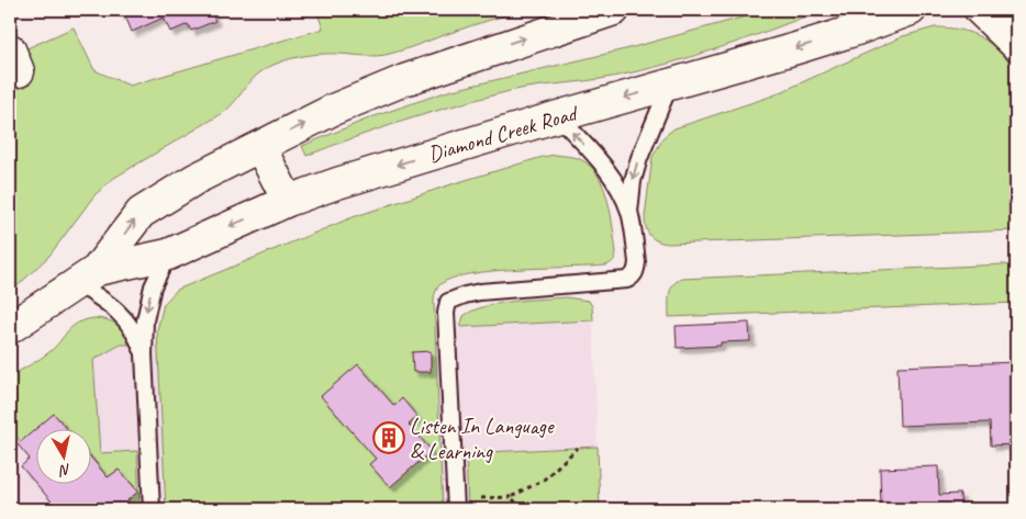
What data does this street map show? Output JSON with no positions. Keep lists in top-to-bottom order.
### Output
{
  "streets": {
    "main road": ["Diamond Creek Road"]
  },
  "places": {
    "building": ["Listen In Language & Learning"]
  },
  "north": "bottom"
}
